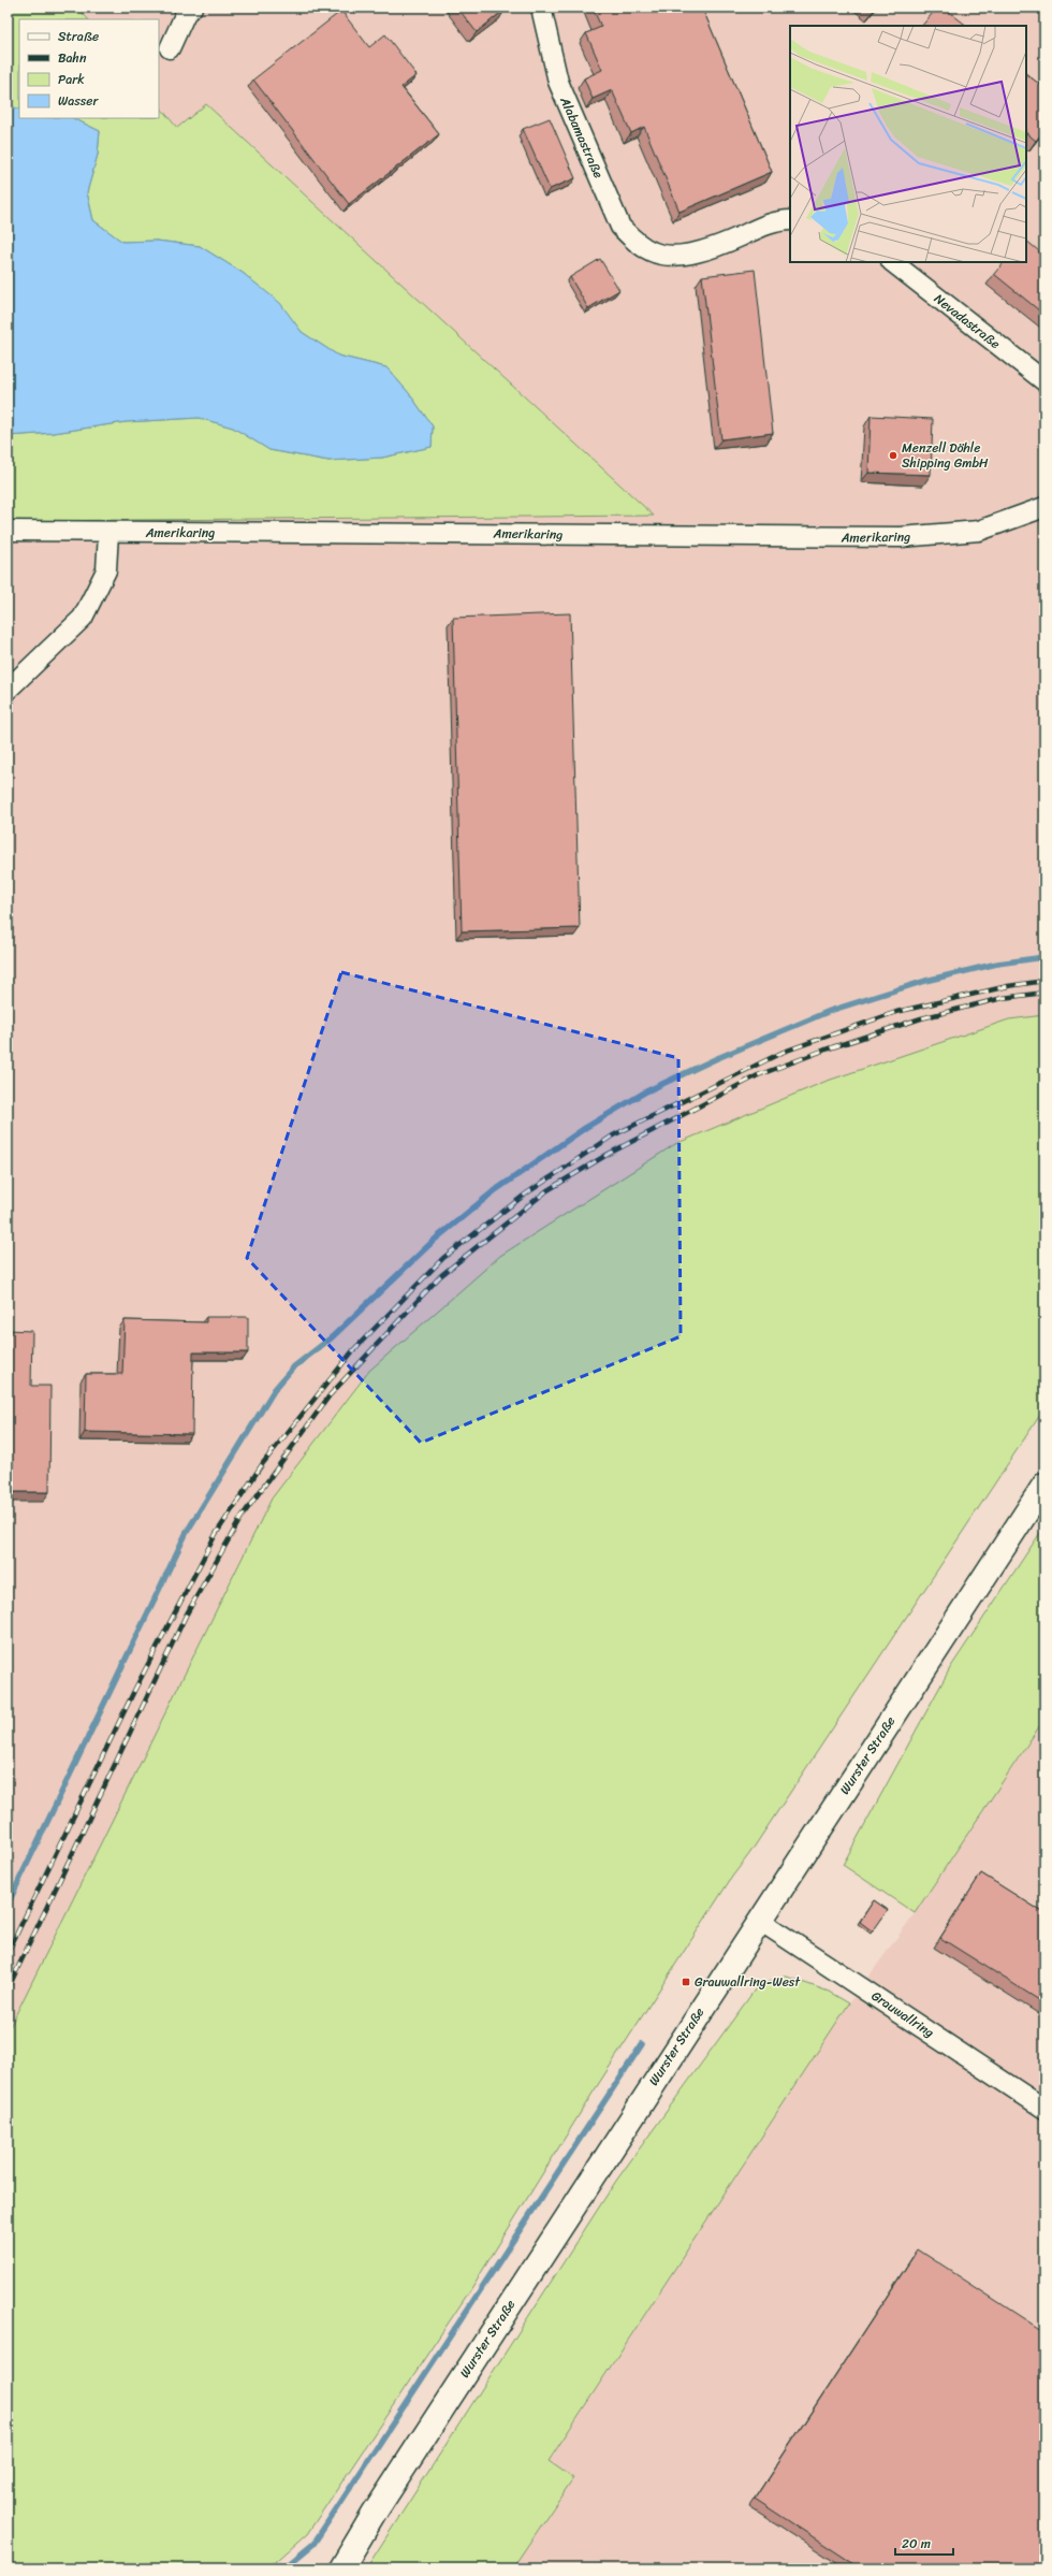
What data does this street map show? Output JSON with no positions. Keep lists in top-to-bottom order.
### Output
{
  "streets": {
    "main road": ["Wurster Straße"],
    "street": [
      "Alabamastraße",
      "Nevadastraße",
      "Amerikaring",
      "Grauwallring"
    ]
  },
  "crossings": [
    ["Wurster Straße", "Grauwallring"]
  ],
  "places": {
    "other": ["Menzell Döhle Shipping GmbH"],
    "transit": ["Grauwallring-West"]
  },
  "legend": [
    "Straße",
    "Bahn",
    "Park",
    "Wasser"
  ],
  "scale_bar": "20 m"
}
